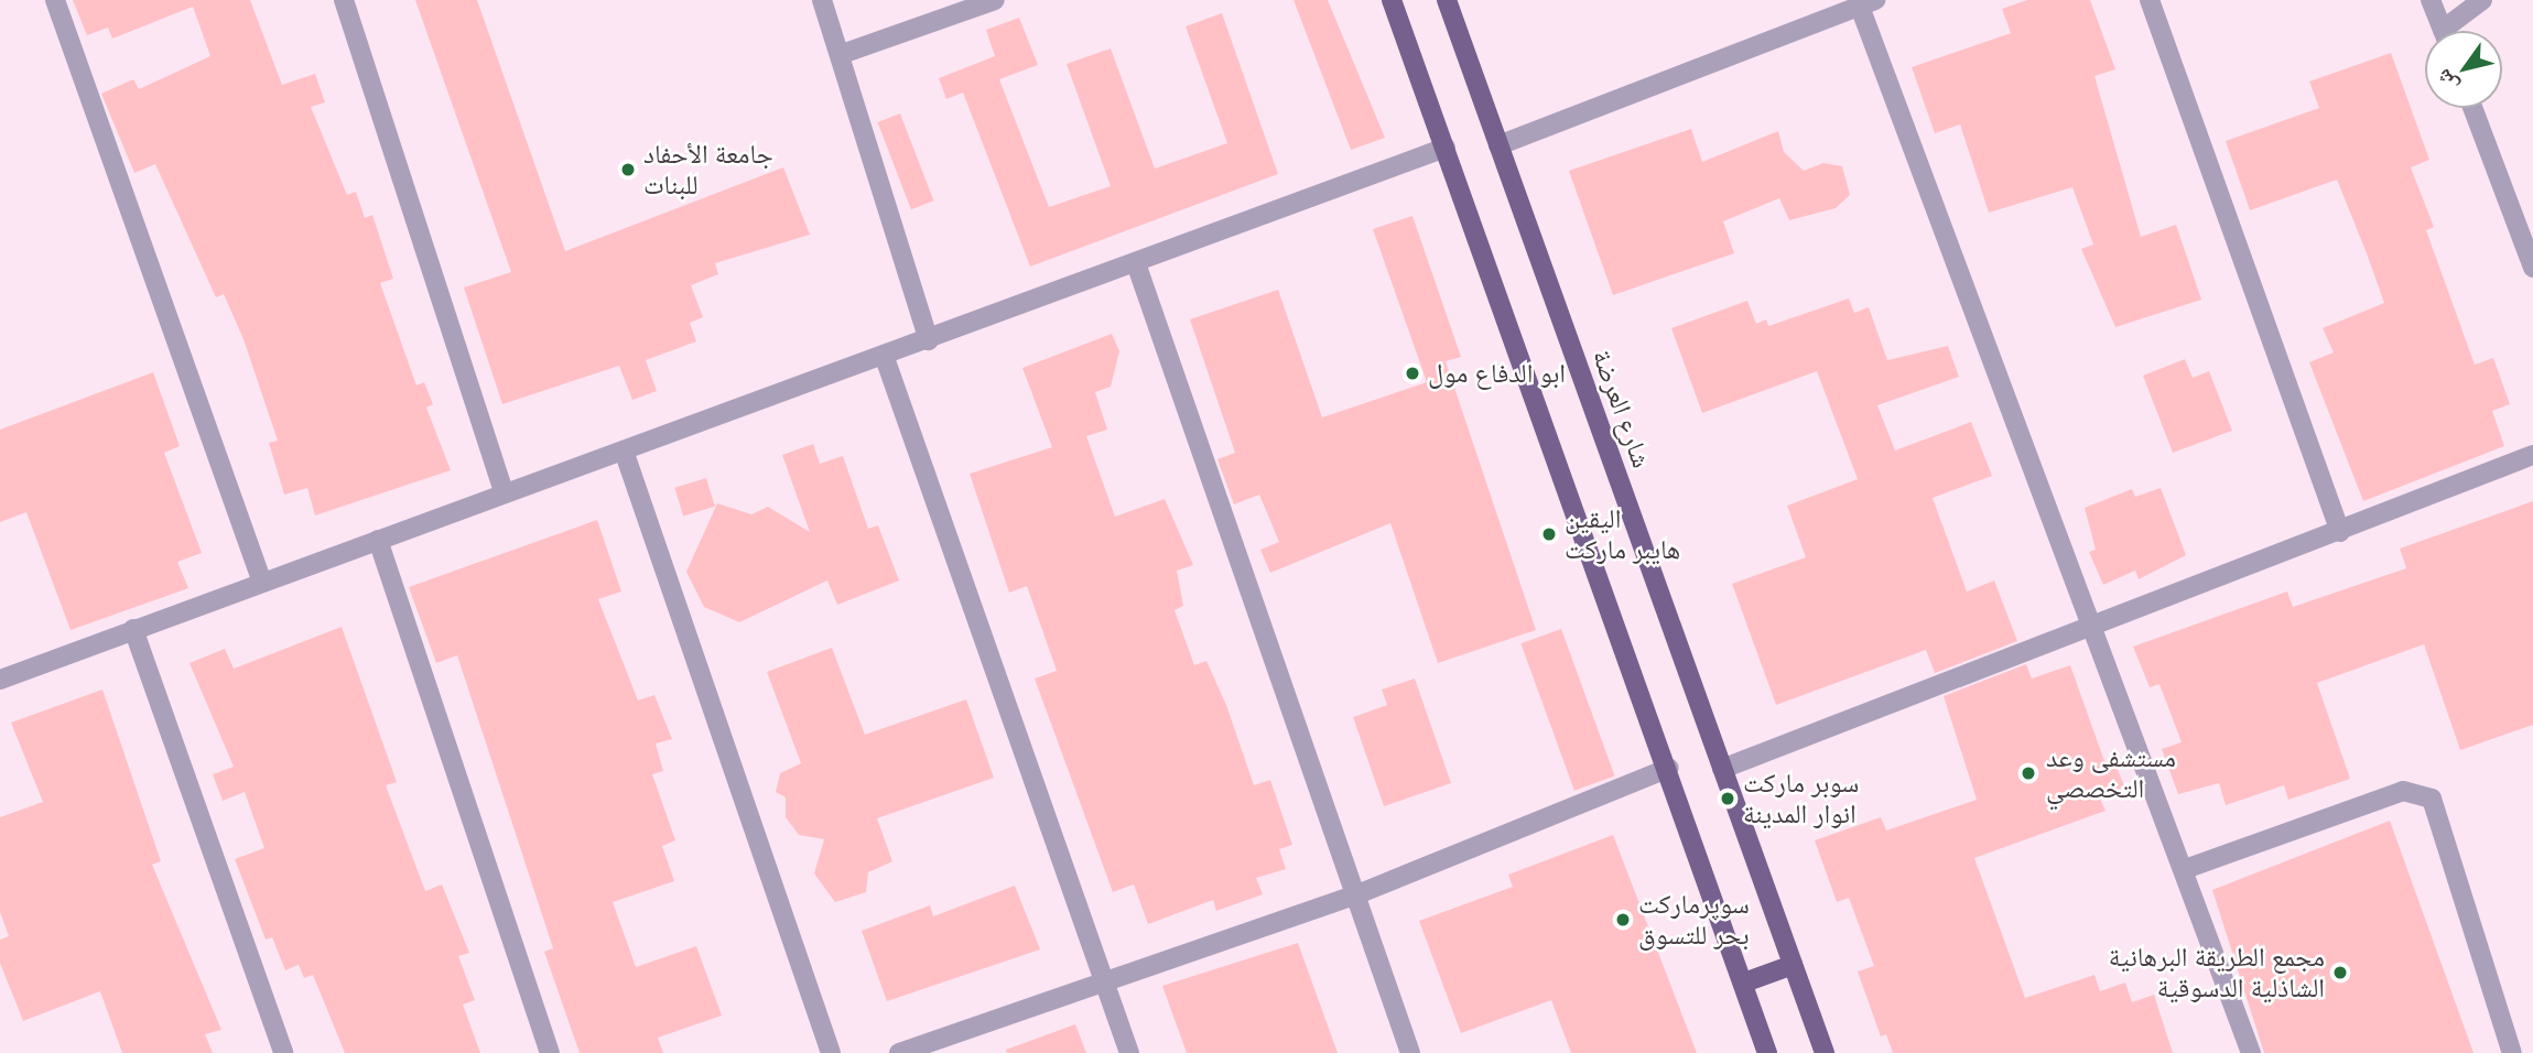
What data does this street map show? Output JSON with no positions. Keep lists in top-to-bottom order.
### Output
{
  "streets": {
    "main road": ["شارع العرضة"]
  },
  "places": [
    "جامعة الأحفاد للبنات",
    "ابو الدفاع مول",
    "اليقين هايبر ماركت",
    "مستشفى وعد التخصصي",
    "سوبر ماركت انوار المدينة",
    "سوپرمارکت بحر للتسوق",
    "مجمع الطريقة البرهانية الشاذلية الدسوقية"
  ],
  "north": "bottom left"
}
